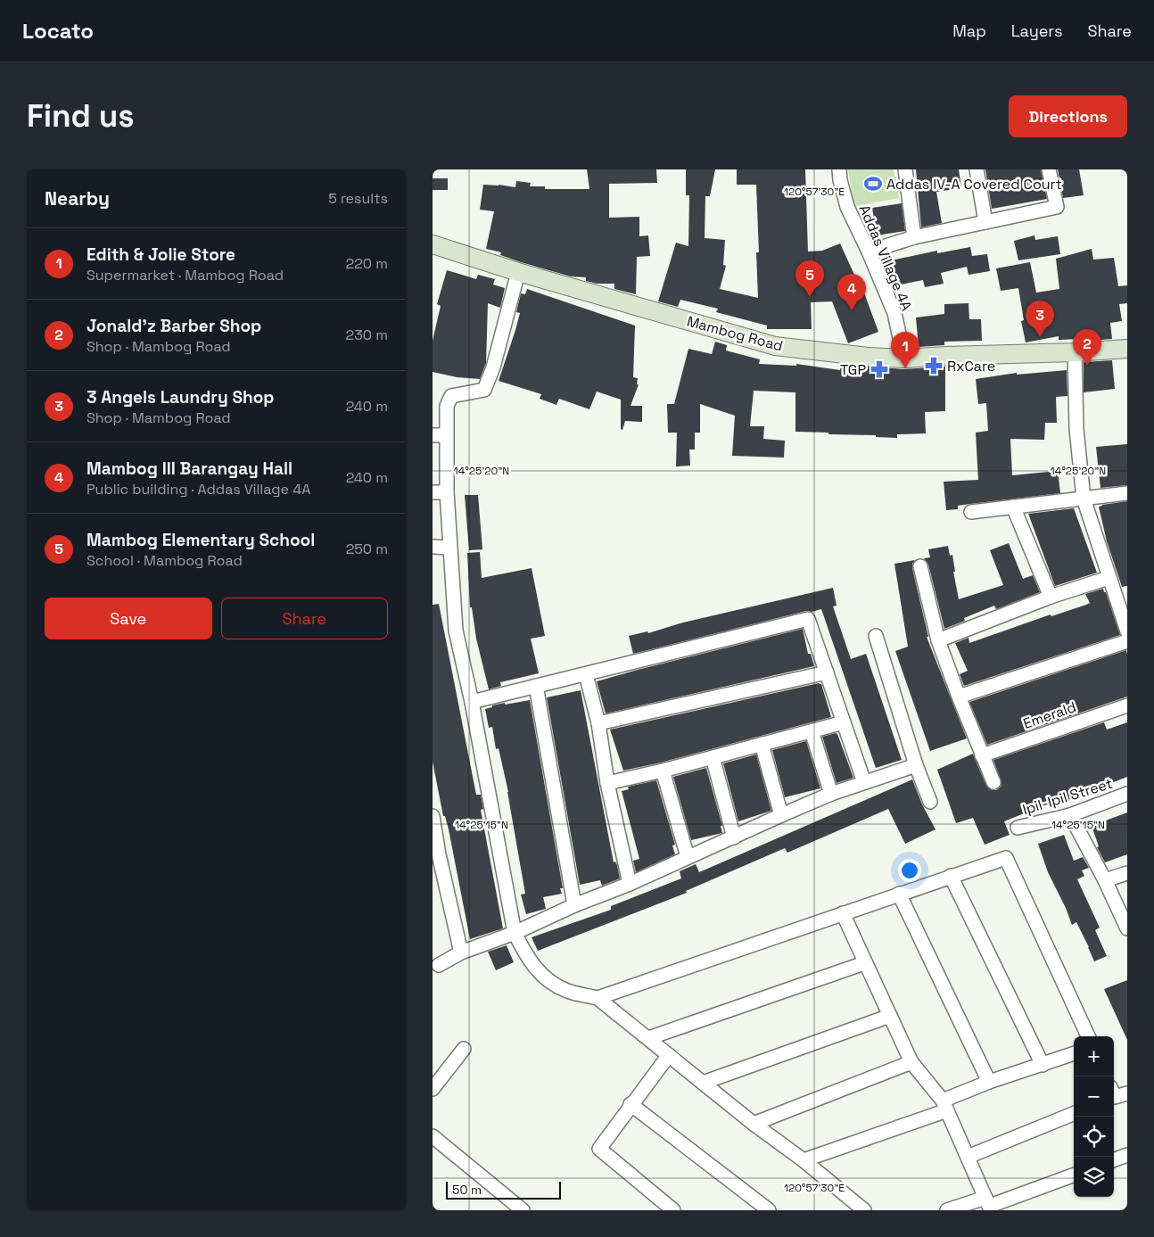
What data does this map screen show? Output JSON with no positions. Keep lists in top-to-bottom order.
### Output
{
  "streets": {
    "main road": ["Mambog Road"],
    "street": ["Addas Village 4A", "Emerald", "Ipil-Ipil Street"]
  },
  "crossings": [
    ["Addas Village 4A", "Mambog Road"]
  ],
  "places": {
    "sports": ["Addas IV-A Covered Court"],
    "pharmacy": ["RxCare", "TGP"]
  },
  "scale_bar": "50 m",
  "page": {
    "header": "Locato",
    "nav": ["Map", "Layers", "Share"],
    "buttons": [
      "Directions",
      ["Save", "Share"]
    ],
    "title": "Find us",
    "heading": ["Nearby", "5 results"],
    "list": [
      {
        "mark": "1",
        "name": "Edith & Jolie Store",
        "note": "Supermarket · Mambog Road",
        "value": "220 m"
      },
      {
        "mark": "2",
        "name": "Jonald'z Barber Shop",
        "note": "Shop · Mambog Road",
        "value": "230 m"
      },
      {
        "mark": "3",
        "name": "3 Angels Laundry Shop",
        "note": "Shop · Mambog Road",
        "value": "240 m"
      },
      {
        "mark": "4",
        "name": "Mambog III Barangay Hall",
        "note": "Public building · Addas Village 4A",
        "value": "240 m"
      },
      {
        "mark": "5",
        "name": "Mambog Elementary School",
        "note": "School · Mambog Road",
        "value": "250 m"
      }
    ],
    "pins": [
      "5",
      "4",
      "3",
      "2",
      "1"
    ],
    "map_buttons": ["+", "−"],
    "scale": "50 m"
  },
  "coordinates": ["120°57'30\"E", "14°25'20\"N", "14°25'15\"N"]
}
